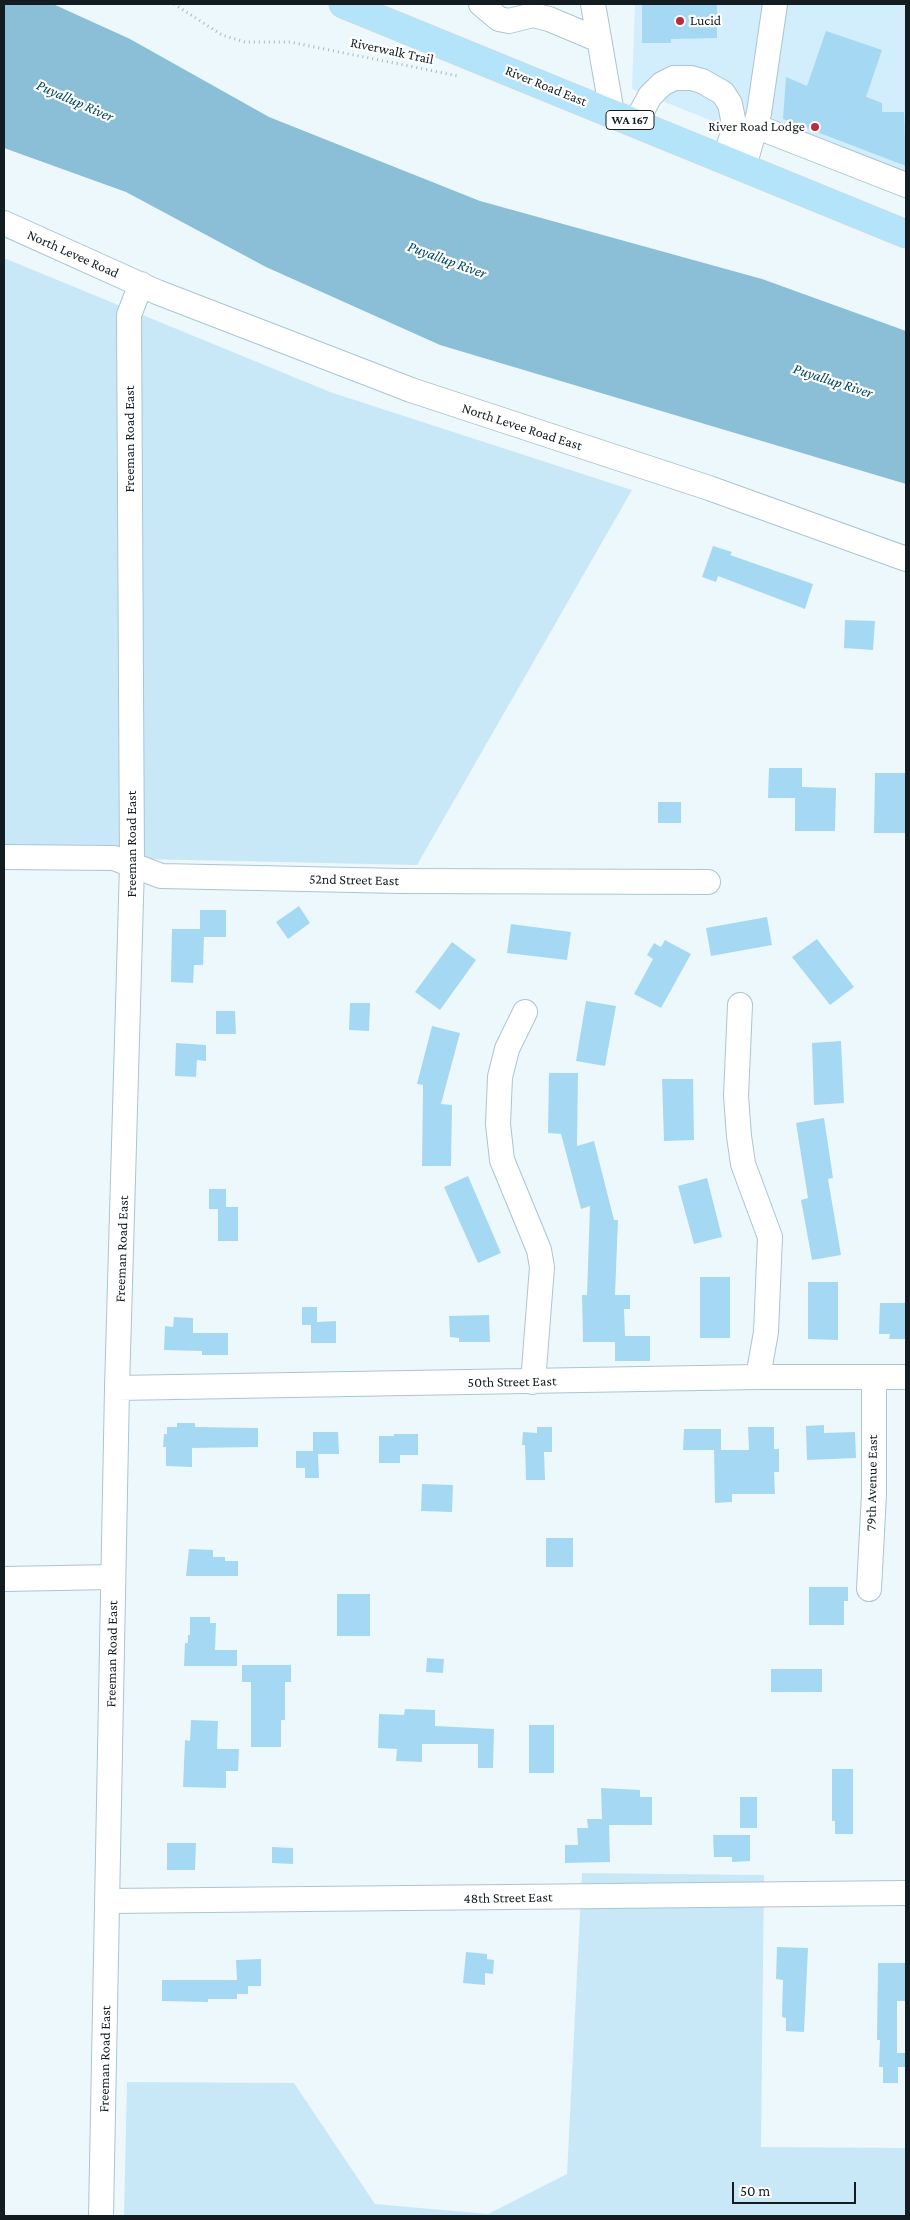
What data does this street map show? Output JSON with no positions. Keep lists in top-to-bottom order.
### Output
{
  "streets": {
    "main road": ["River Road East", "WA 167"],
    "street": [
      "North Levee Road",
      "North Levee Road East",
      "Freeman Road East",
      "52nd Street East",
      "50th Street East",
      "79th Avenue East",
      "48th Street East"
    ],
    "path": ["Riverwalk Trail"]
  },
  "crossings": [
    ["North Levee Road", "North Levee Road East"],
    ["North Levee Road", "Freeman Road East"],
    ["North Levee Road East", "Freeman Road East"],
    ["Freeman Road East", "52nd Street East"],
    ["Freeman Road East", "50th Street East"],
    ["Freeman Road East", "48th Street East"],
    ["50th Street East", "79th Avenue East"]
  ],
  "water": ["Puyallup River"],
  "places": ["Lucid", "River Road Lodge"],
  "scale_bar": "50 m"
}
